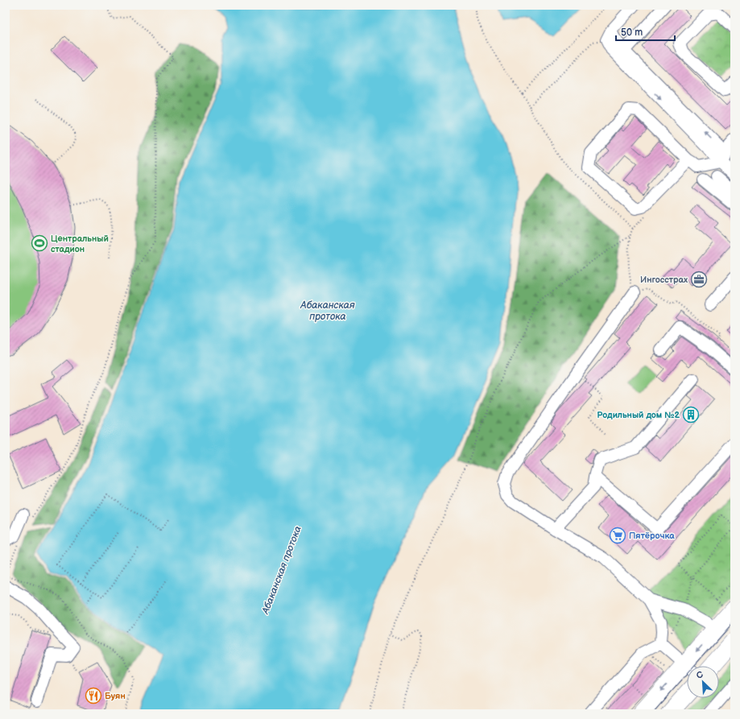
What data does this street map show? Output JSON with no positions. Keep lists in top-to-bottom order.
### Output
{
  "water": ["Абаканская протока"],
  "places": {
    "sports": ["Центральный стадион"],
    "office": ["Ингосстрах"],
    "building": ["Родильный дом №2"],
    "supermarket": ["Пятёрочка"],
    "restaurant": ["Буян"]
  },
  "scale_bar": "50 m",
  "north": "top left"
}
